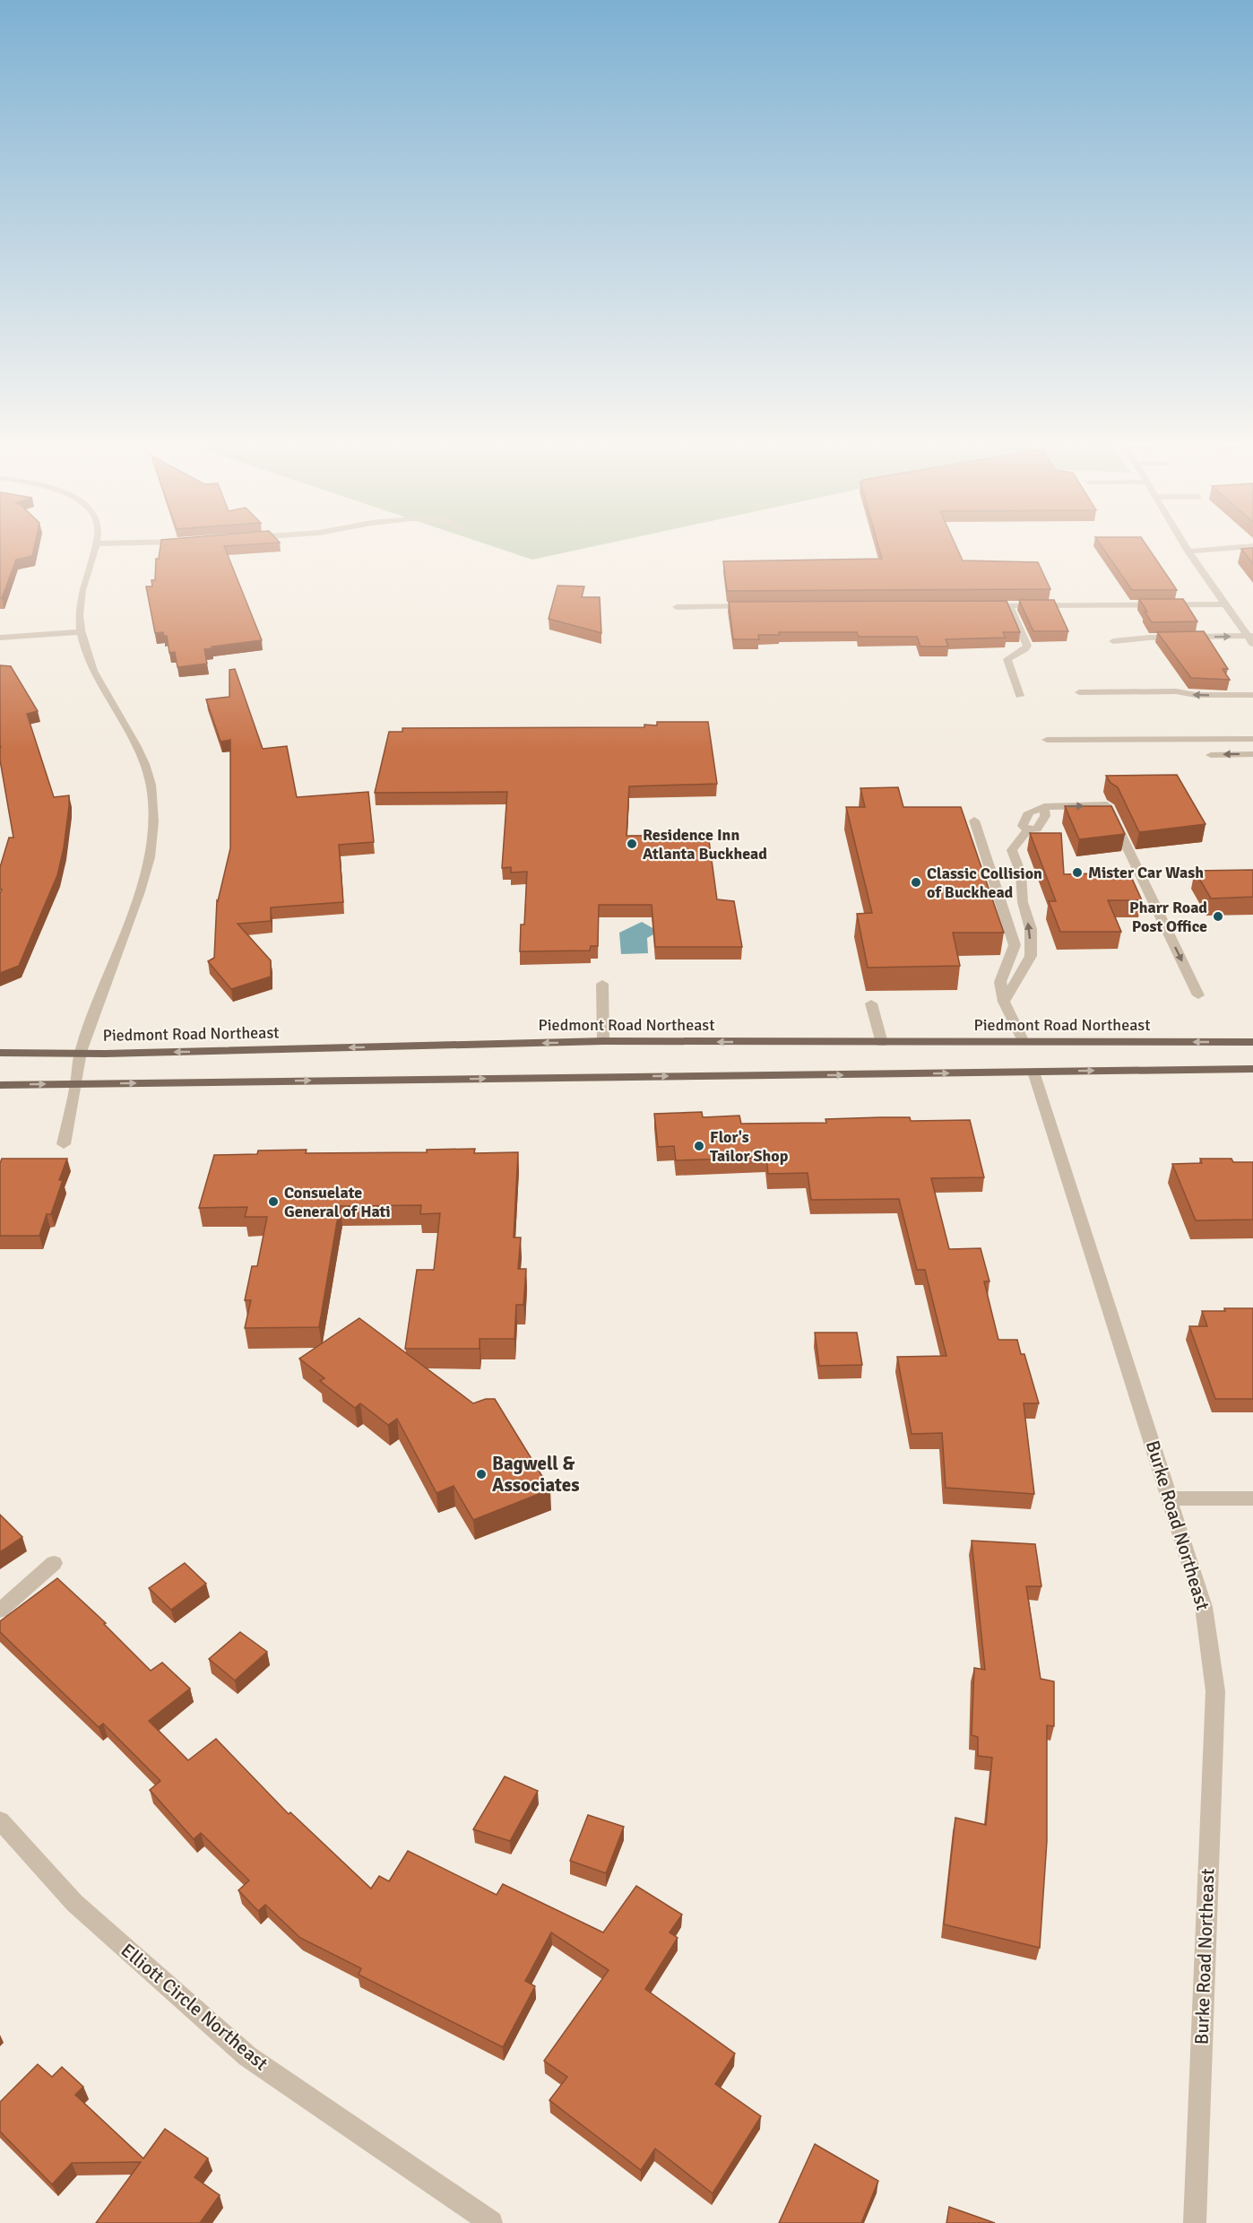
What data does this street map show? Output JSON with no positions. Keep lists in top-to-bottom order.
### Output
{
  "streets": {
    "main road": ["Piedmont Road Northeast"],
    "street": ["Burke Road Northeast", "Elliott Circle Northeast"]
  },
  "places": [
    "Residence Inn Atlanta Buckhead",
    "Mister Car Wash",
    "Classic Collision of Buckhead",
    "Pharr Road Post Office",
    "Flor's Tailor Shop",
    "Consuelate General of Hati",
    "Bagwell & Associates"
  ]
}
